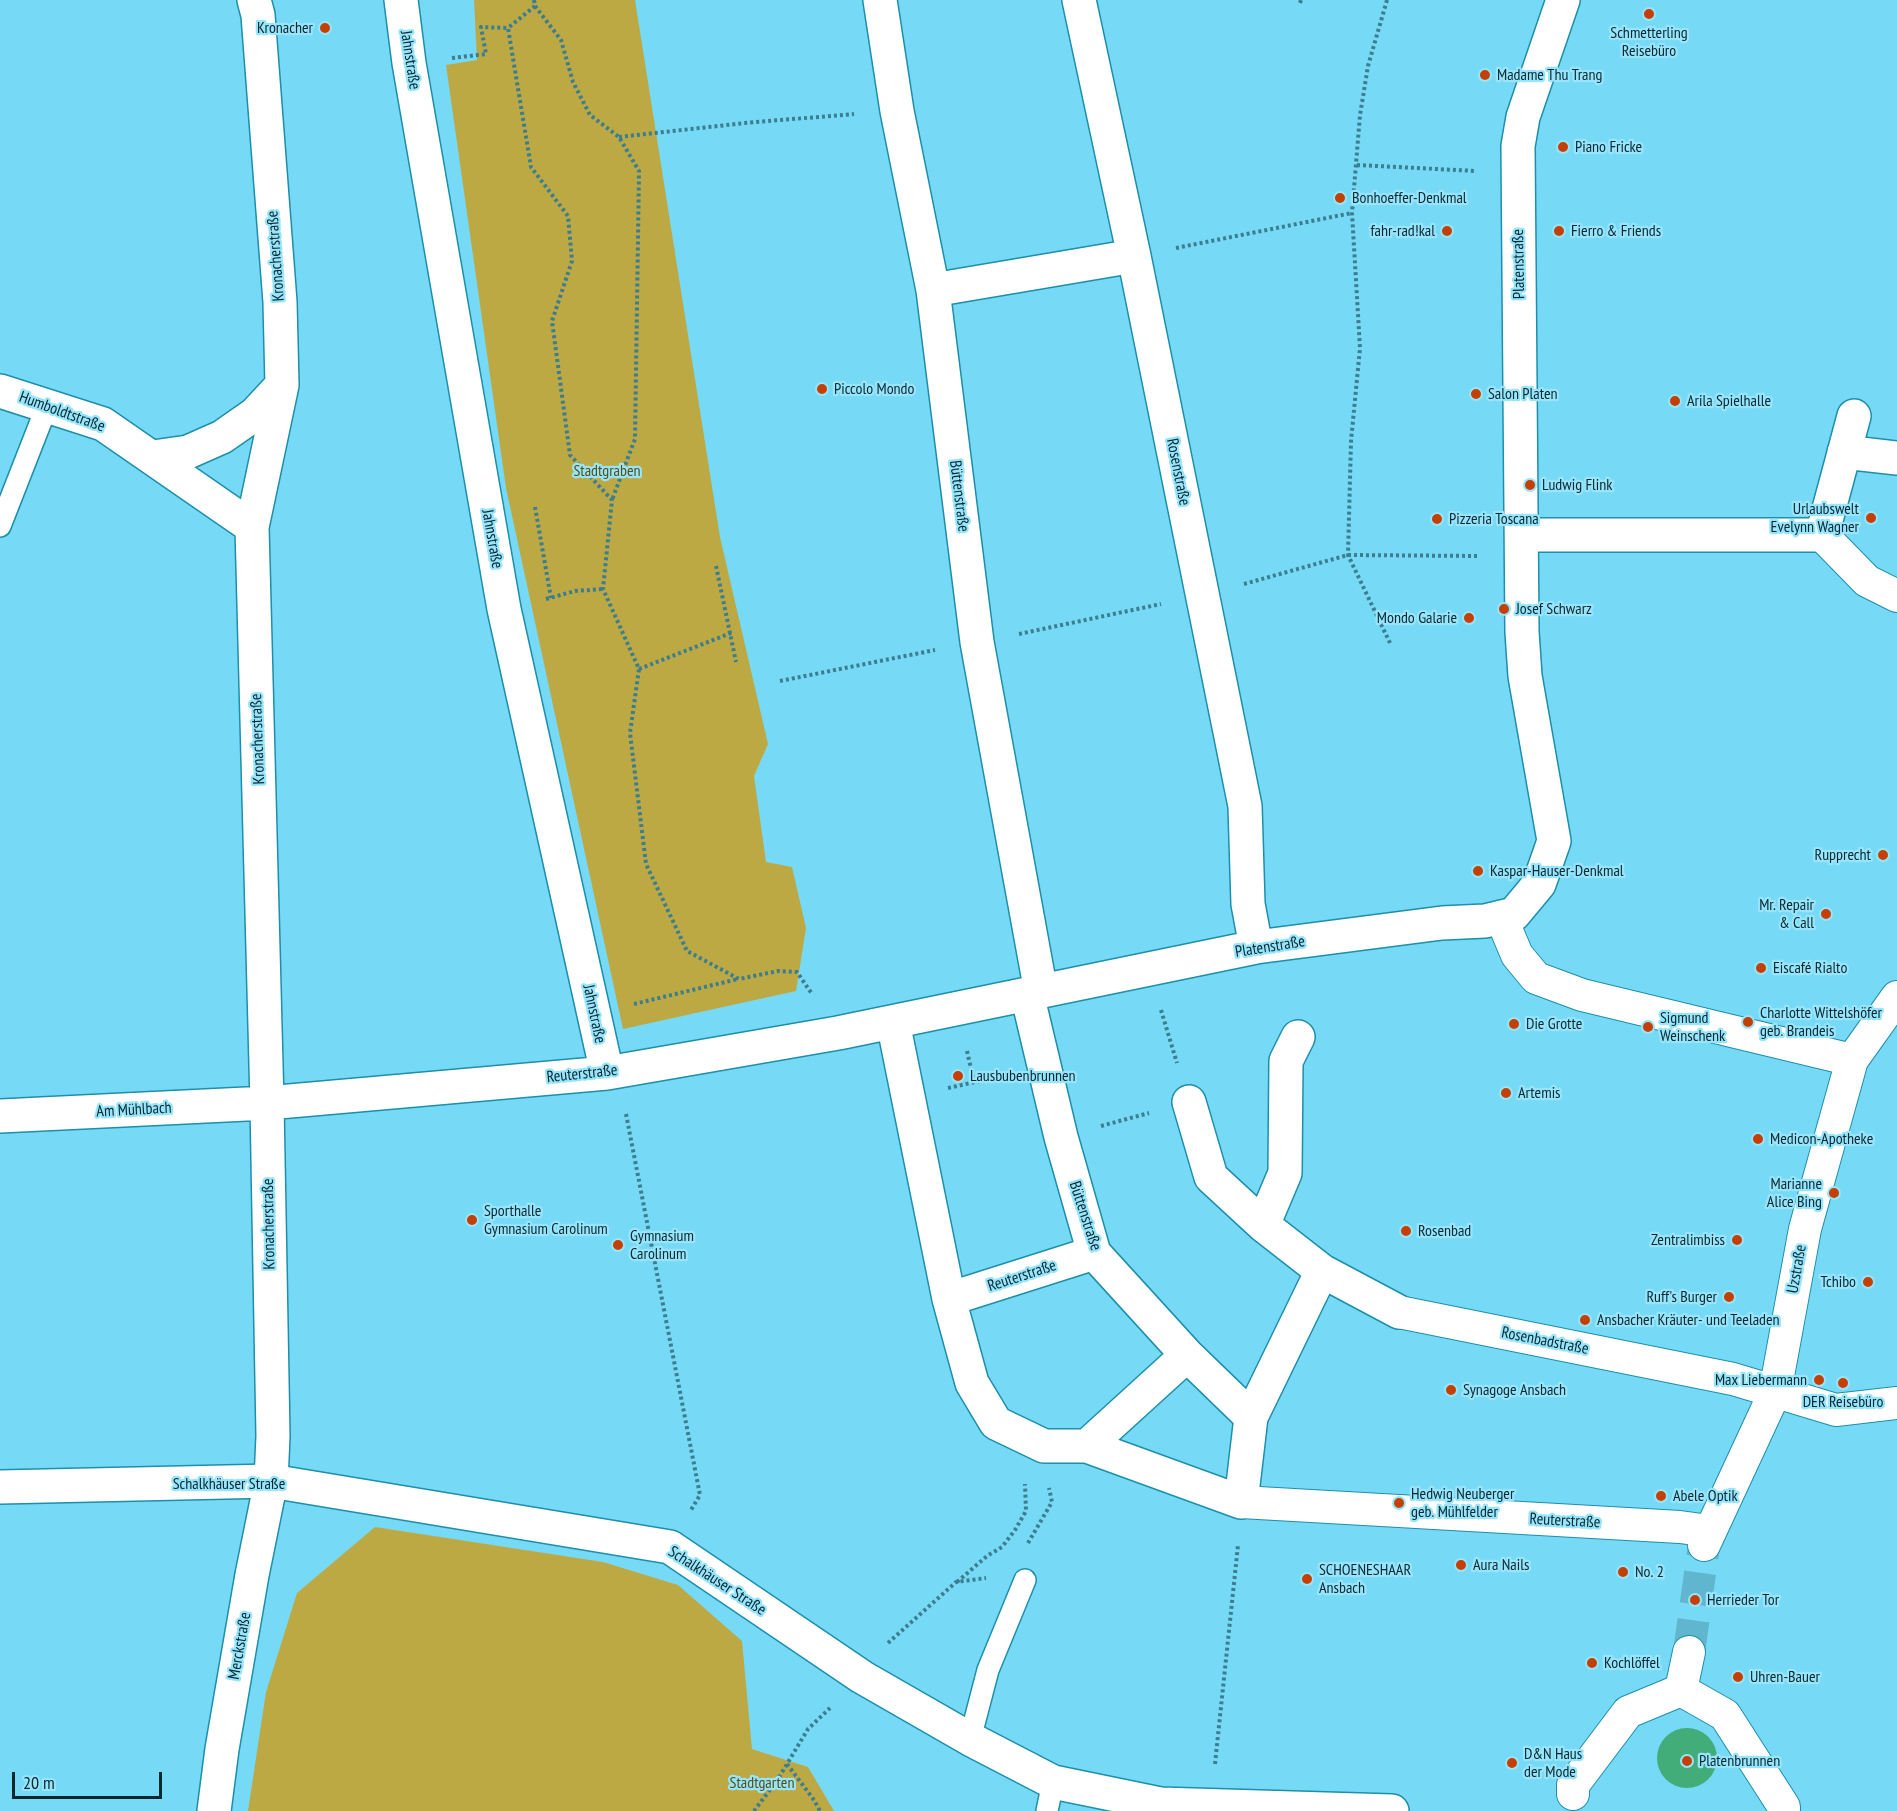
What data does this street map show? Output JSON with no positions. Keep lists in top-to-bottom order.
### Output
{
  "streets": {
    "street": [
      "Jahnstraße",
      "Kronacherstraße",
      "Platenstraße",
      "Humboldtstraße",
      "Rosenstraße",
      "Büttenstraße",
      "Reuterstraße",
      "Am Mühlbach",
      "Uzstraße",
      "Rosenbadstraße",
      "Schalkhäuser Straße",
      "Merckstraße"
    ]
  },
  "crossings": [
    ["Jahnstraße", "Reuterstraße"],
    ["Kronacherstraße", "Humboldtstraße"],
    ["Kronacherstraße", "Reuterstraße"],
    ["Kronacherstraße", "Am Mühlbach"],
    ["Kronacherstraße", "Schalkhäuser Straße"],
    ["Kronacherstraße", "Merckstraße"],
    ["Platenstraße", "Rosenstraße"],
    ["Platenstraße", "Büttenstraße"],
    ["Platenstraße", "Reuterstraße"],
    ["Büttenstraße", "Reuterstraße"],
    ["Reuterstraße", "Am Mühlbach"],
    ["Reuterstraße", "Uzstraße"],
    ["Uzstraße", "Rosenbadstraße"],
    ["Schalkhäuser Straße", "Merckstraße"]
  ],
  "parks": ["Stadtgraben", "Stadtgarten"],
  "places": [
    "Schmetterling Reisebüro",
    "Kronacher",
    "Madame Thu Trang",
    "Piano Fricke",
    "Bonhoeffer-Denkmal",
    "fahr-rad!kal",
    "Fierro & Friends",
    "Piccolo Mondo",
    "Salon Platen",
    "Arila Spielhalle",
    "Ludwig Flink",
    "Urlaubswelt Evelynn Wagner",
    "Pizzeria Toscana",
    "Josef Schwarz",
    "Mondo Galarie",
    "Rupprecht",
    "Kaspar-Hauser-Denkmal",
    "Mr. Repair & Call",
    "Eiscafé Rialto",
    "Charlotte Wittelshöfer geb. Brandeis",
    "Die Grotte",
    "Sigmund Weinschenk",
    "Lausbubenbrunnen",
    "Artemis",
    "Medicon-Apotheke",
    "Marianne Alice Bing",
    "Sporthalle Gymnasium Carolinum",
    "Rosenbad",
    "Zentralimbiss",
    "Gymnasium Carolinum",
    "Tchibo",
    "Ruff's Burger",
    "Ansbacher Kräuter- und Teeladen",
    "Max Liebermann",
    "DER Reisebüro",
    "Synagoge Ansbach",
    "Abele Optik",
    "Hedwig Neuberger geb. Mühlfelder",
    "Aura Nails",
    "No. 2",
    "SCHOENESHAAR Ansbach",
    "Herrieder Tor",
    "Kochlöffel",
    "Uhren-Bauer",
    "Platenbrunnen",
    "D&N Haus der Mode"
  ],
  "scale_bar": "20 m"
}
